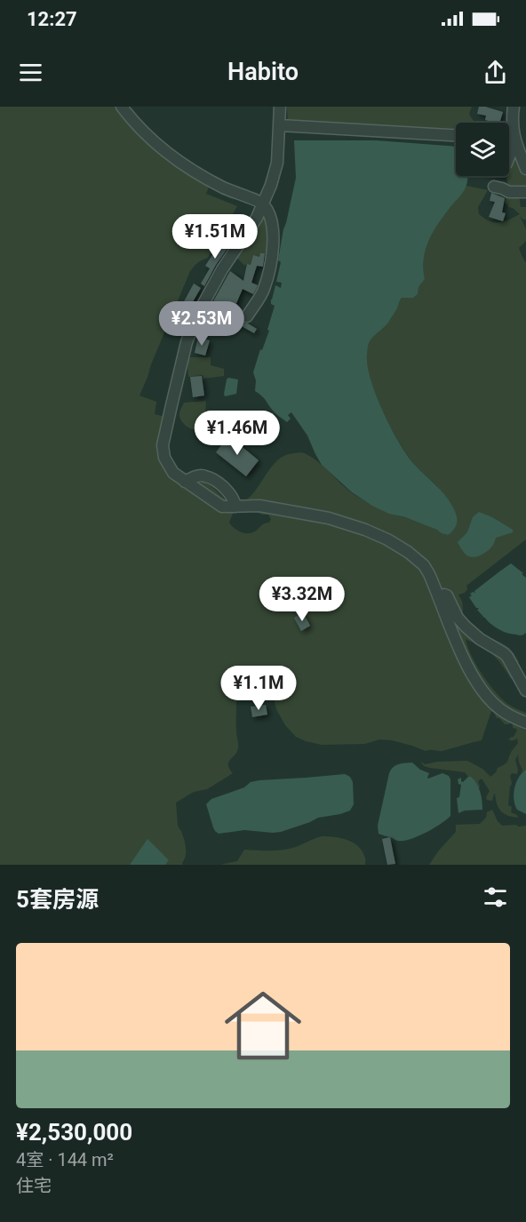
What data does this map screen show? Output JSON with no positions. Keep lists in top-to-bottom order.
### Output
{
  "page": {
    "status": "12:27",
    "header": "Habito",
    "price": [
      "¥1.51M",
      "¥2.53M",
      "¥1.46M",
      "¥3.32M",
      "¥1.1M"
    ],
    "heading": "5套房源",
    "list": [
      {
        "name": "¥2,530,000",
        "note": "4室 · 144 m² · 住宅"
      }
    ]
  }
}
